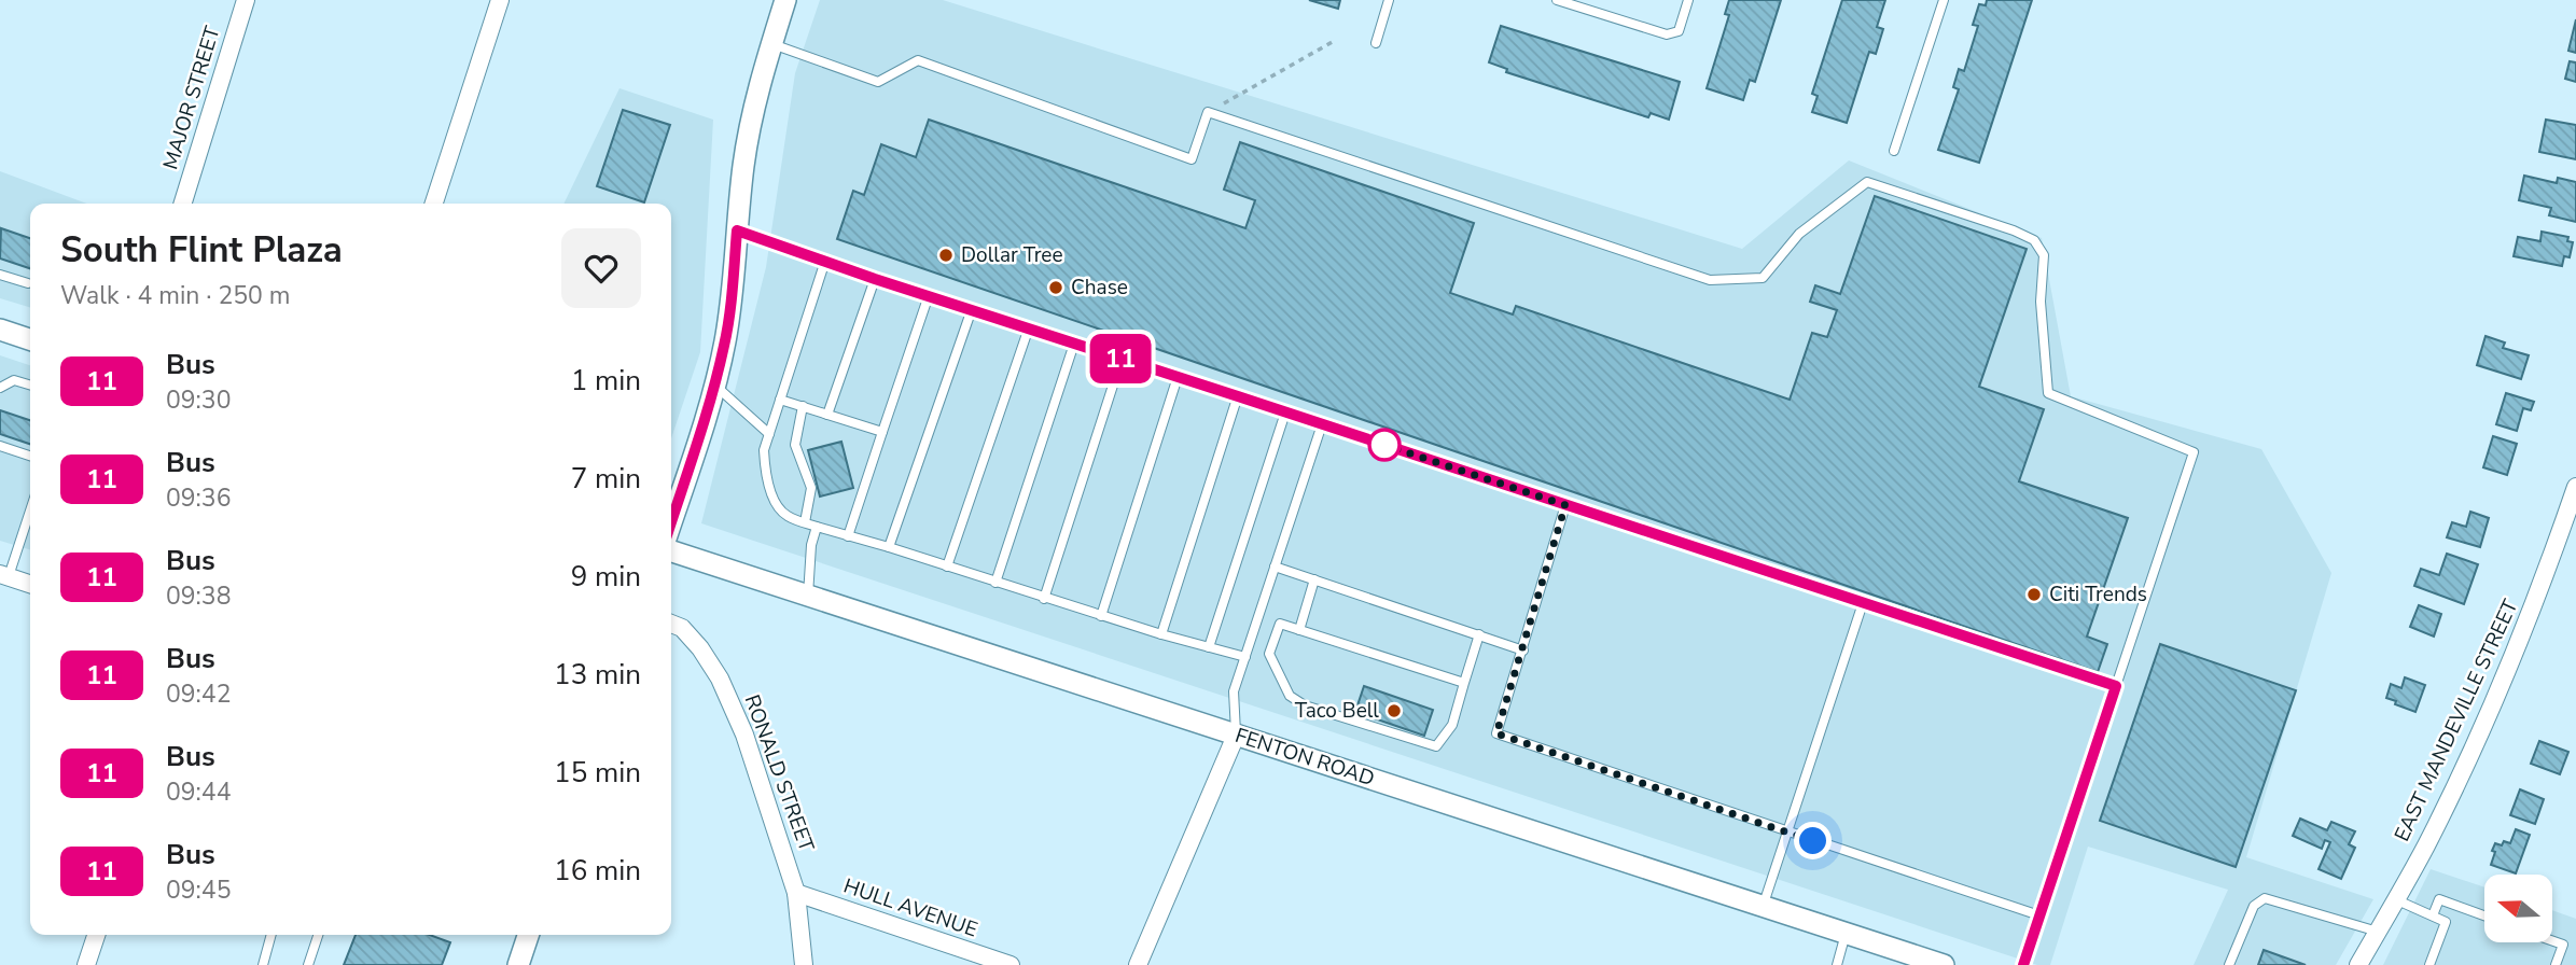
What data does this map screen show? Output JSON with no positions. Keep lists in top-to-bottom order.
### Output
{
  "streets": {
    "street": [
      "MAJOR STREET",
      "EAST MANDEVILLE STREET",
      "FENTON ROAD",
      "RONALD STREET",
      "HULL AVENUE"
    ]
  },
  "crossings": [
    ["RONALD STREET", "HULL AVENUE"]
  ],
  "places": [
    "Dollar Tree",
    "Chase",
    "Citi Trends",
    "Taco Bell"
  ],
  "lines": ["bus line 11"],
  "north": "left",
  "page": {
    "on_map": "11",
    "heading": ["South Flint Plaza", "Walk · 4 min · 250 m"],
    "list": [
      {
        "mark": "11",
        "name": "Bus",
        "note": "09:30",
        "value": "1 min"
      },
      {
        "mark": "11",
        "name": "Bus",
        "note": "09:36",
        "value": "7 min"
      },
      {
        "mark": "11",
        "name": "Bus",
        "note": "09:38",
        "value": "9 min"
      },
      {
        "mark": "11",
        "name": "Bus",
        "note": "09:42",
        "value": "13 min"
      },
      {
        "mark": "11",
        "name": "Bus",
        "note": "09:44",
        "value": "15 min"
      },
      {
        "mark": "11",
        "name": "Bus",
        "note": "09:45",
        "value": "16 min"
      }
    ]
  }
}
